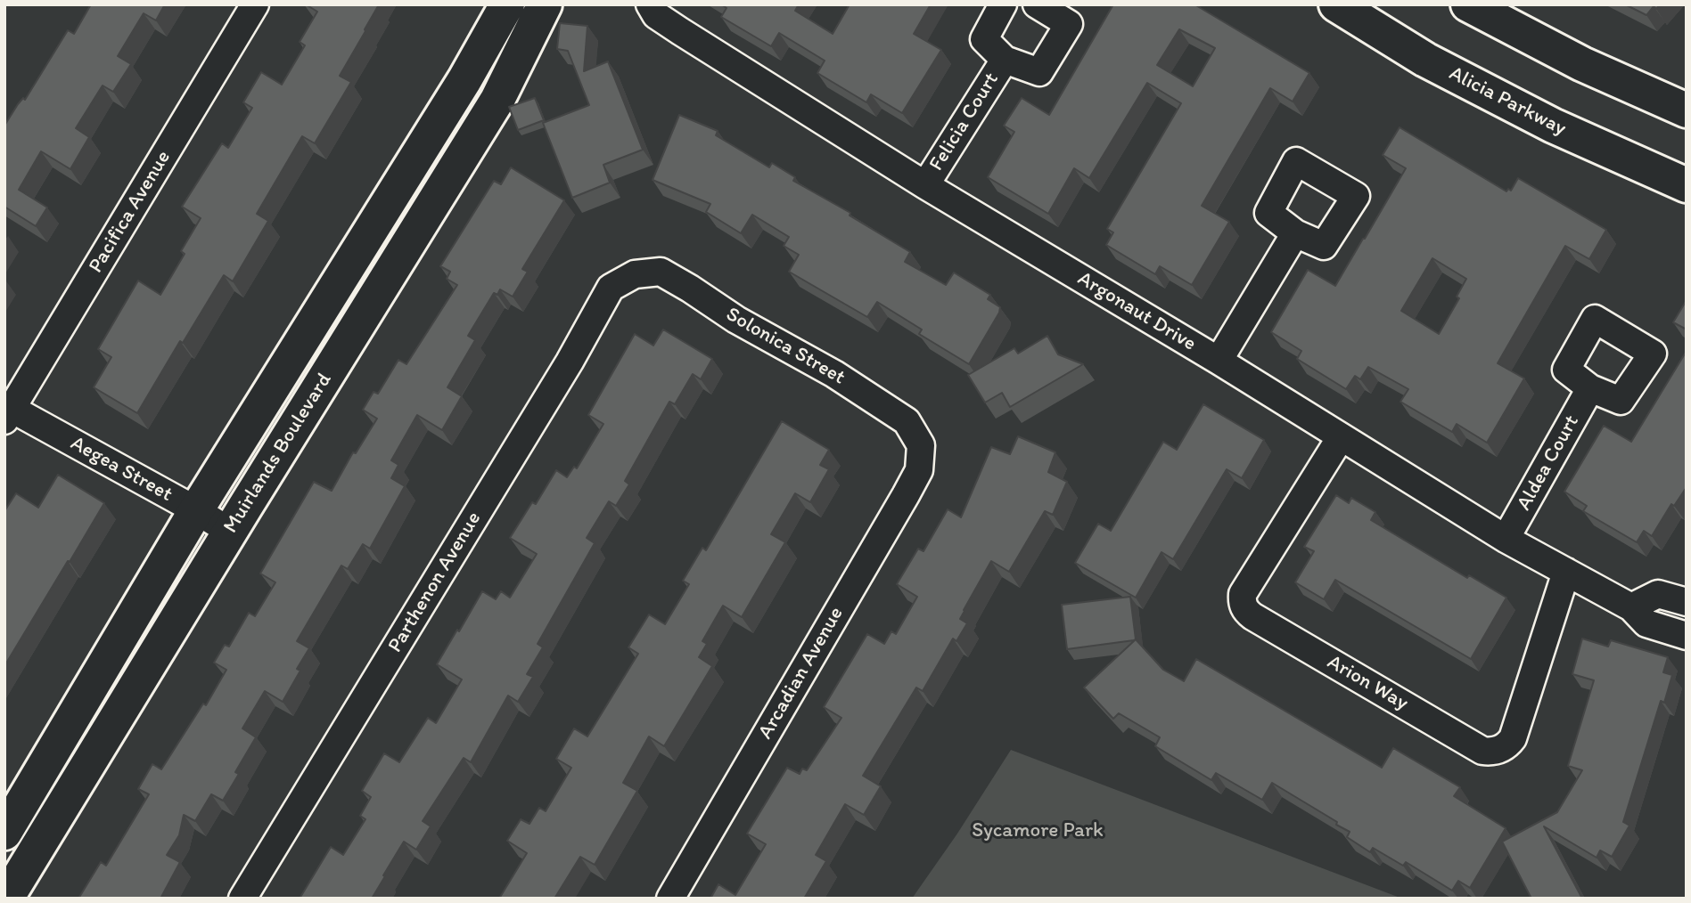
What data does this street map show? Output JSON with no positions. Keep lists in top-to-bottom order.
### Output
{
  "streets": {
    "main road": ["Alicia Parkway", "Muirlands Boulevard"],
    "street": [
      "Felicia Court",
      "Pacifica Avenue",
      "Argonaut Drive",
      "Solonica Street",
      "Aldea Court",
      "Aegea Street",
      "Parthenon Avenue",
      "Arcadian Avenue",
      "Arion Way"
    ]
  },
  "crossings": [
    ["Felicia Court", "Argonaut Drive"],
    ["Pacifica Avenue", "Aegea Street"],
    ["Argonaut Drive", "Aldea Court"],
    ["Argonaut Drive", "Arion Way"],
    ["Solonica Street", "Parthenon Avenue"],
    ["Solonica Street", "Arcadian Avenue"],
    ["Muirlands Boulevard", "Aegea Street"]
  ],
  "parks": ["Sycamore Park"]
}
